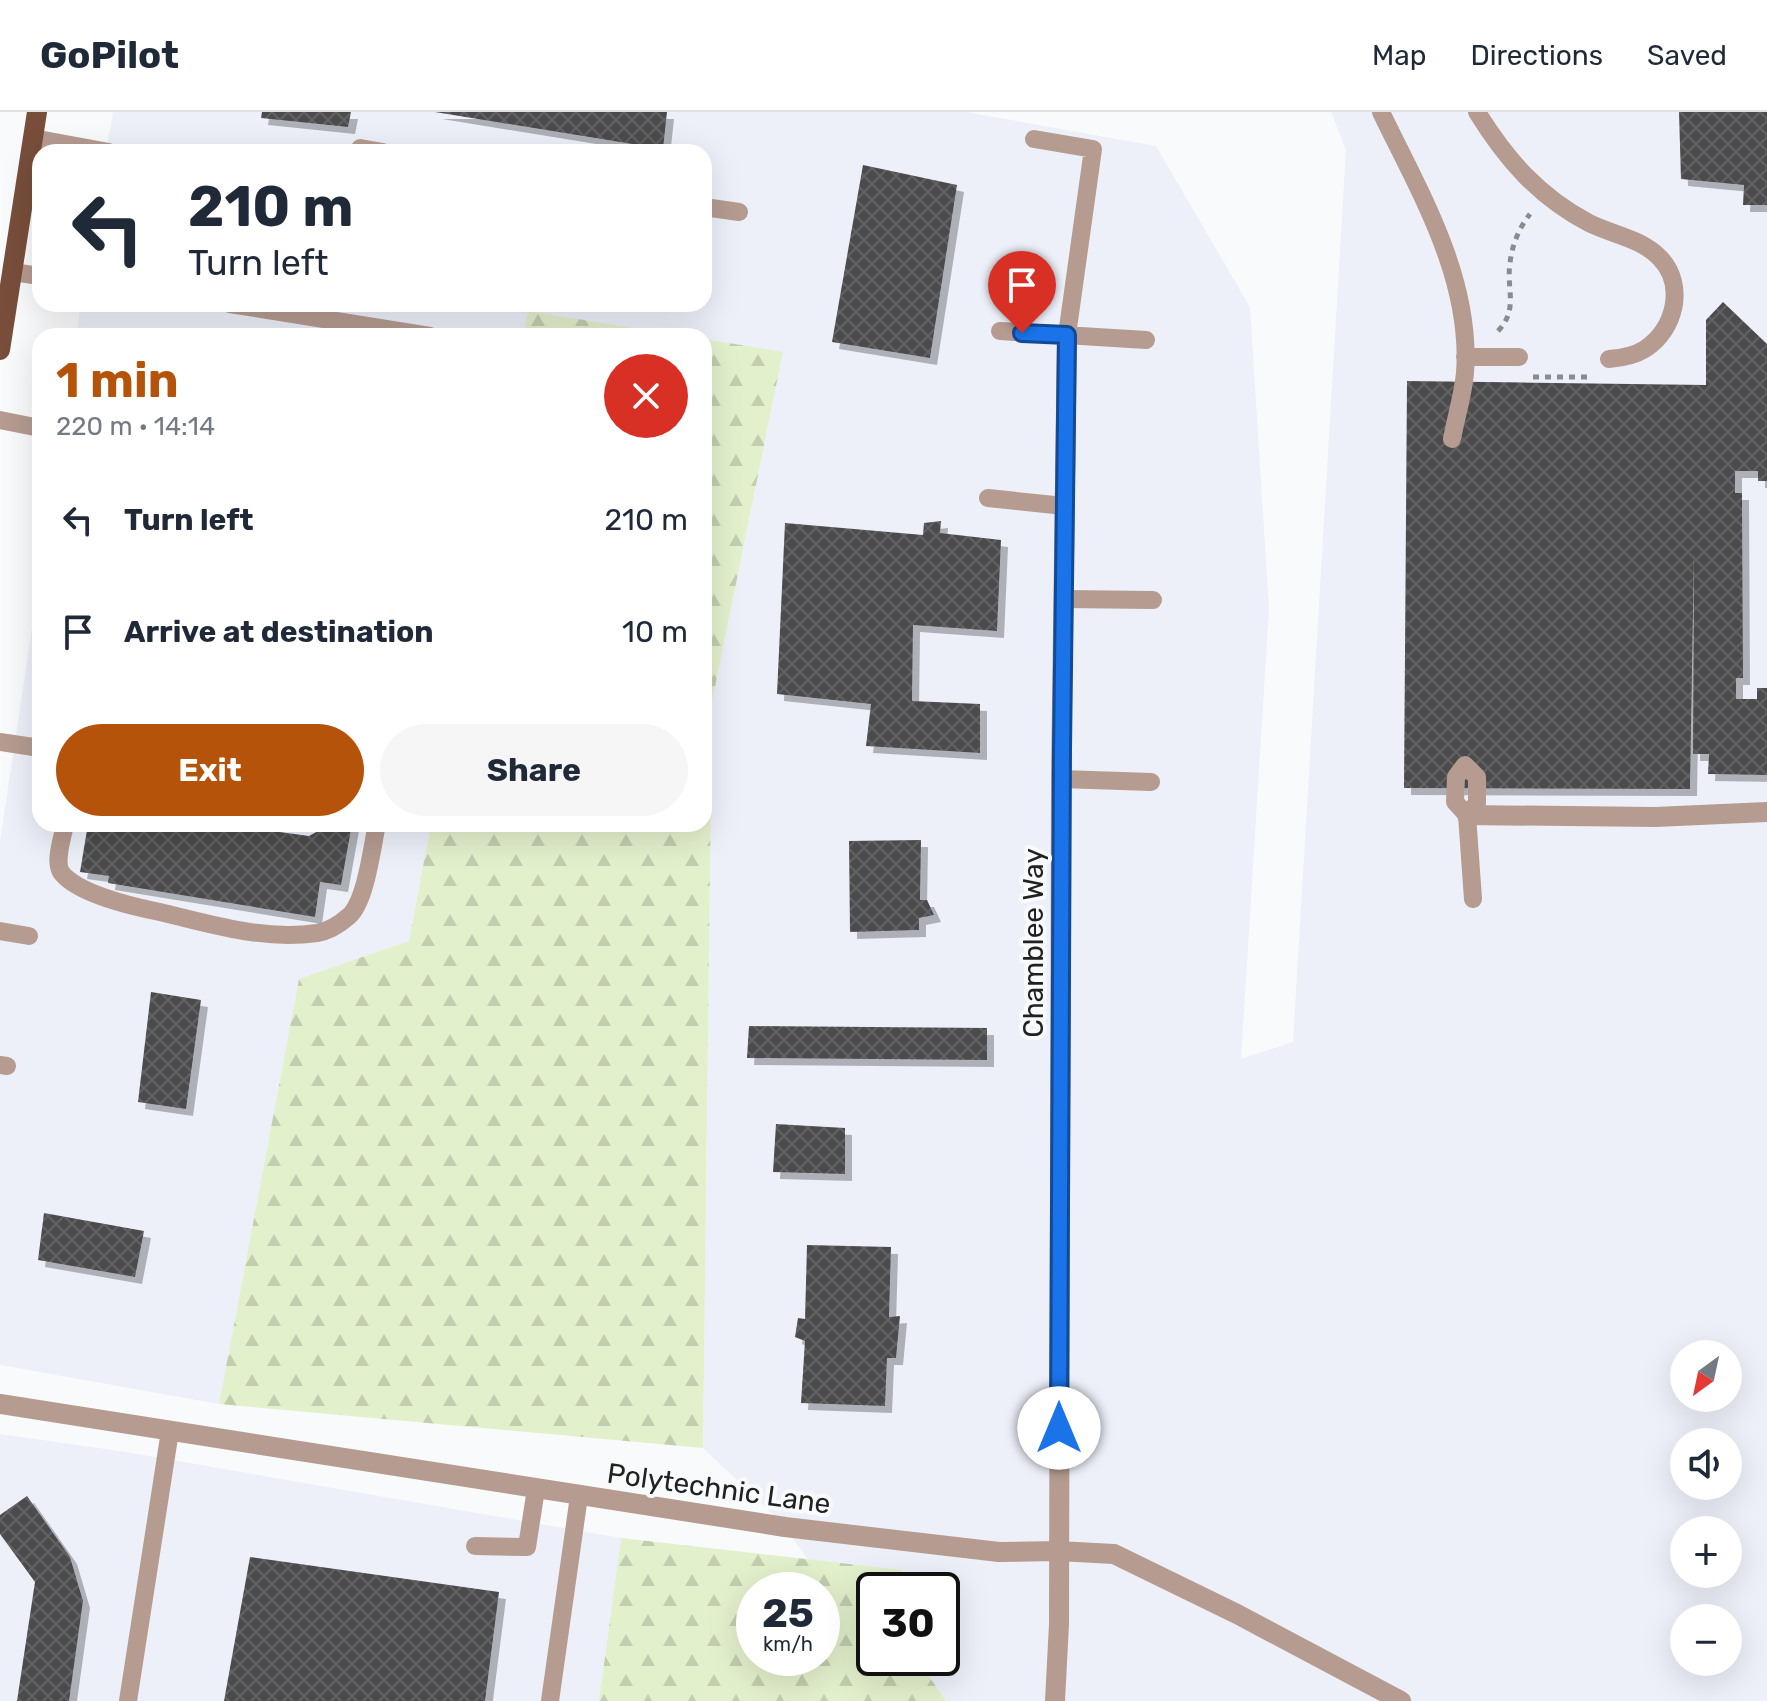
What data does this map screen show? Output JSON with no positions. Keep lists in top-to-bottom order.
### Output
{
  "streets": {
    "street": ["Chamblee Way", "Polytechnic Lane"]
  },
  "crossings": [
    ["Chamblee Way", "Polytechnic Lane"]
  ],
  "north": "bottom left",
  "page": {
    "header": "GoPilot",
    "nav": ["Map", "Directions", "Saved"],
    "turn": ["210 m", "Turn left"],
    "heading": ["1 min", "220 m · 14:14"],
    "list": [
      {
        "name": "Turn left",
        "value": "210 m"
      },
      {
        "name": "Arrive at destination",
        "value": "10 m"
      }
    ],
    "buttons": ["Exit", "Share"],
    "map_buttons": ["+", "−"],
    "speed": "25 km/h",
    "limit": "30"
  }
}
